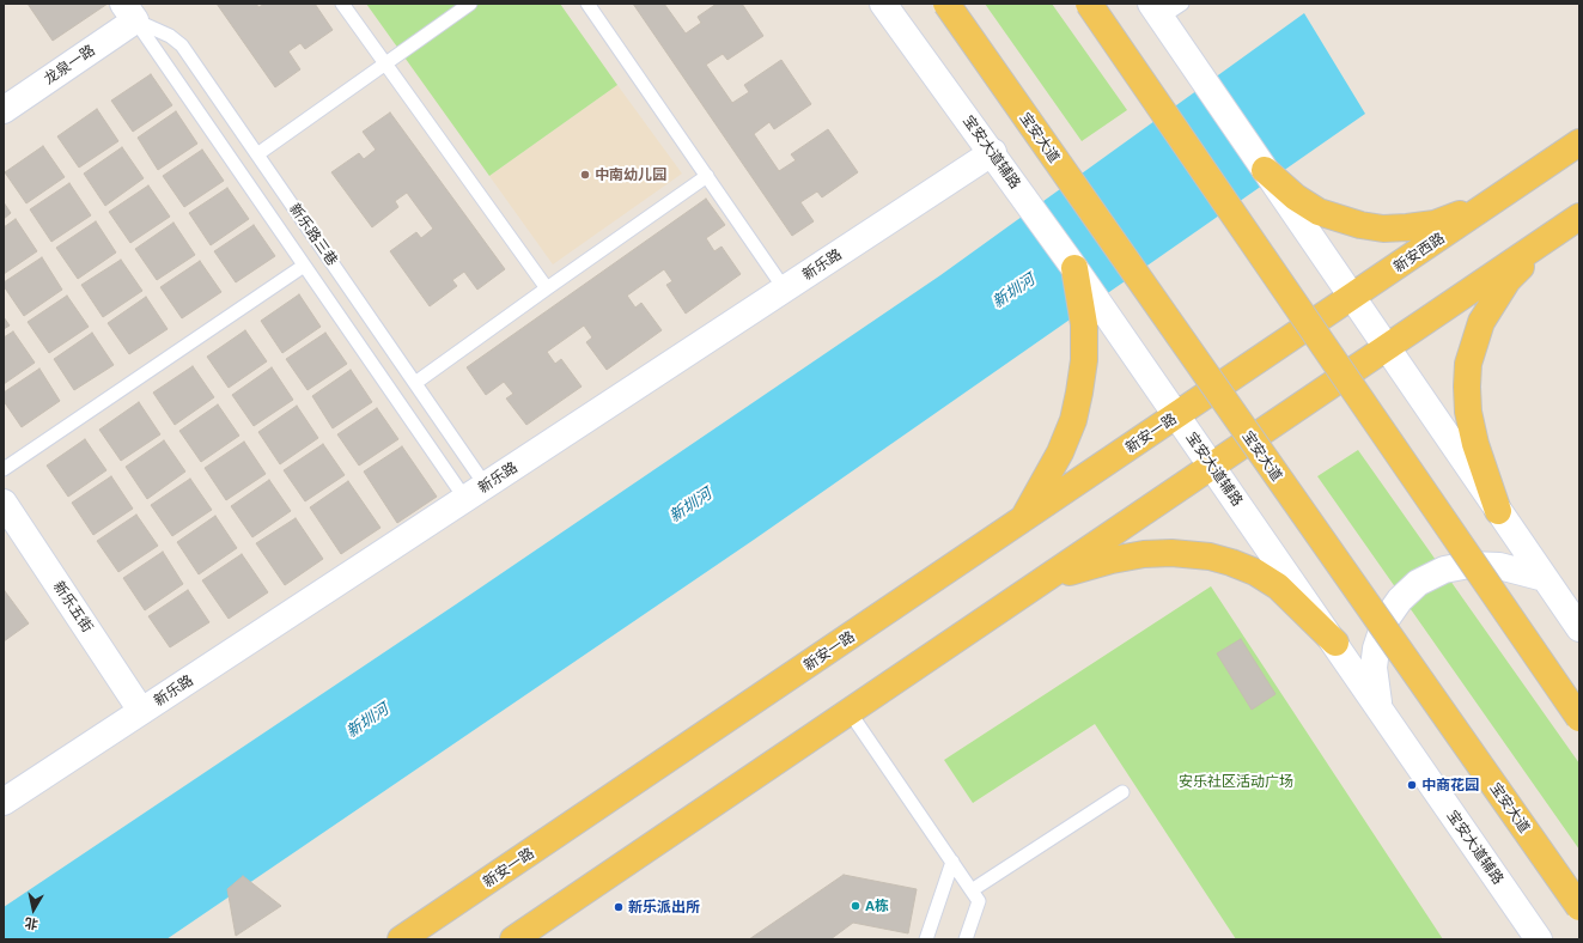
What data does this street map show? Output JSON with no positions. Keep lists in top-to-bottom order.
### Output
{
  "streets": {
    "main road": [
      "龙泉一路",
      "宝安大道",
      "宝安大道辅路",
      "新安西路",
      "新乐路",
      "新安一路",
      "新乐五街"
    ],
    "lane": ["新乐路三巷"]
  },
  "crossings": [
    ["龙泉一路", "新乐路三巷"],
    ["宝安大道辅路", "新乐路"],
    ["宝安大道辅路", "新安一路"],
    ["新乐路三巷", "新乐路"],
    ["新安西路", "新安一路"],
    ["新乐路", "新乐五街"]
  ],
  "water": ["新圳河"],
  "parks": ["安乐社区活动广场"],
  "places": [
    "中南幼儿园",
    "中商花园",
    "A栋",
    "新乐派出所"
  ],
  "north": "bottom"
}
